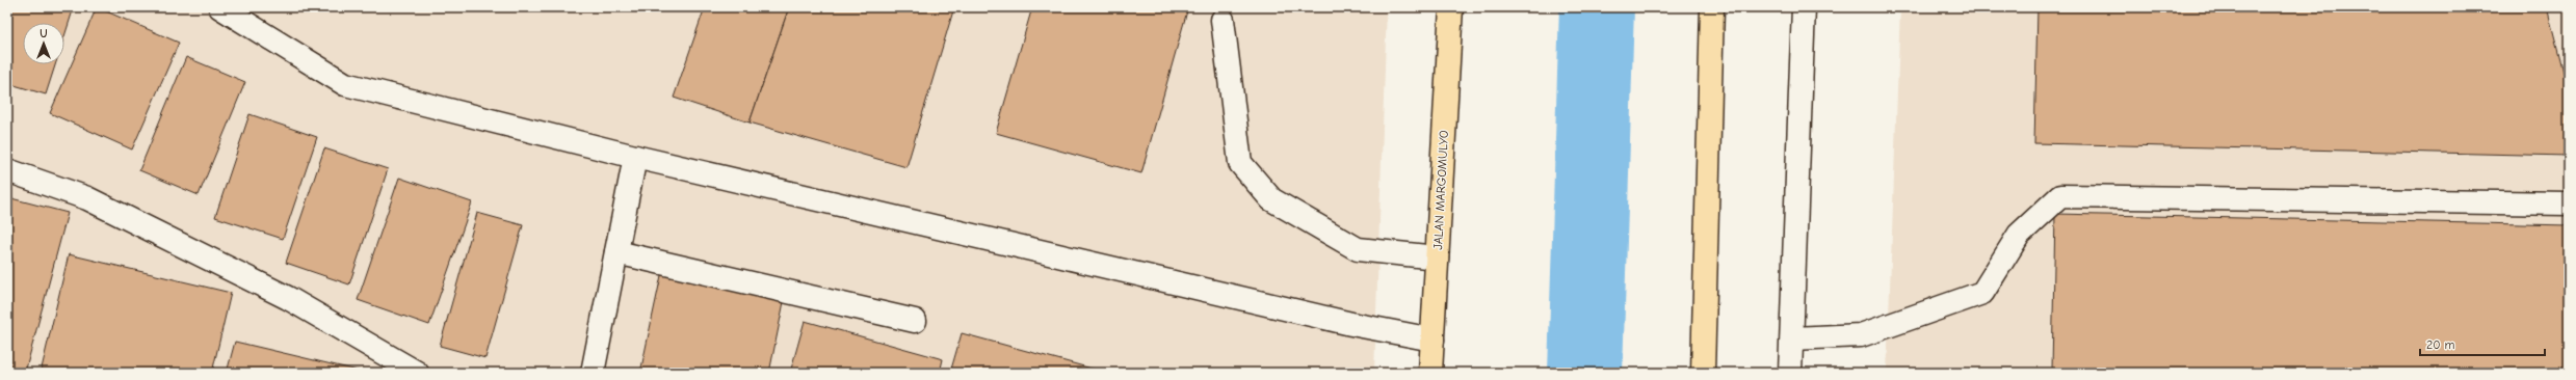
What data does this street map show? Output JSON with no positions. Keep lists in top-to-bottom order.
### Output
{
  "streets": {
    "main road": ["JALAN MARGOMULYO"]
  },
  "scale_bar": "20 m",
  "north": "top"
}
